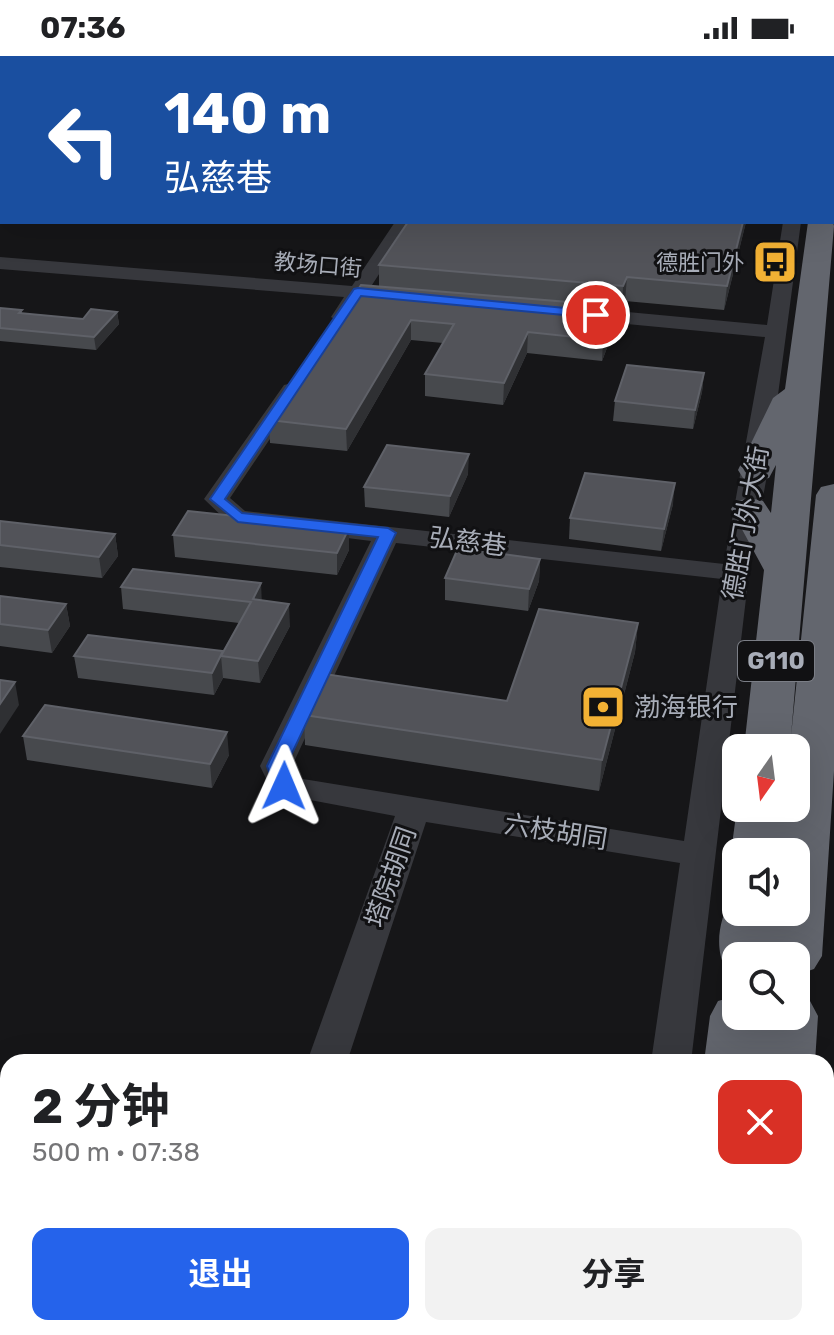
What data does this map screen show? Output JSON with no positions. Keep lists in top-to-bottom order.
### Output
{
  "streets": {
    "highway": ["德胜门外大街", "G110"],
    "street": [
      "教场口街",
      "弘慈巷",
      "六枝胡同",
      "塔院胡同"
    ]
  },
  "crossings": [
    ["德胜门外大街", "弘慈巷"],
    ["德胜门外大街", "六枝胡同"],
    ["弘慈巷", "塔院胡同"],
    ["六枝胡同", "塔院胡同"]
  ],
  "places": {
    "bus stop": ["德胜门外"],
    "bank": ["渤海银行"]
  },
  "north": "bottom",
  "page": {
    "status": "07:36",
    "turn": ["140 m", "弘慈巷"],
    "heading": ["2 分钟", "500 m · 07:38"],
    "buttons": ["退出", "分享"]
  }
}
